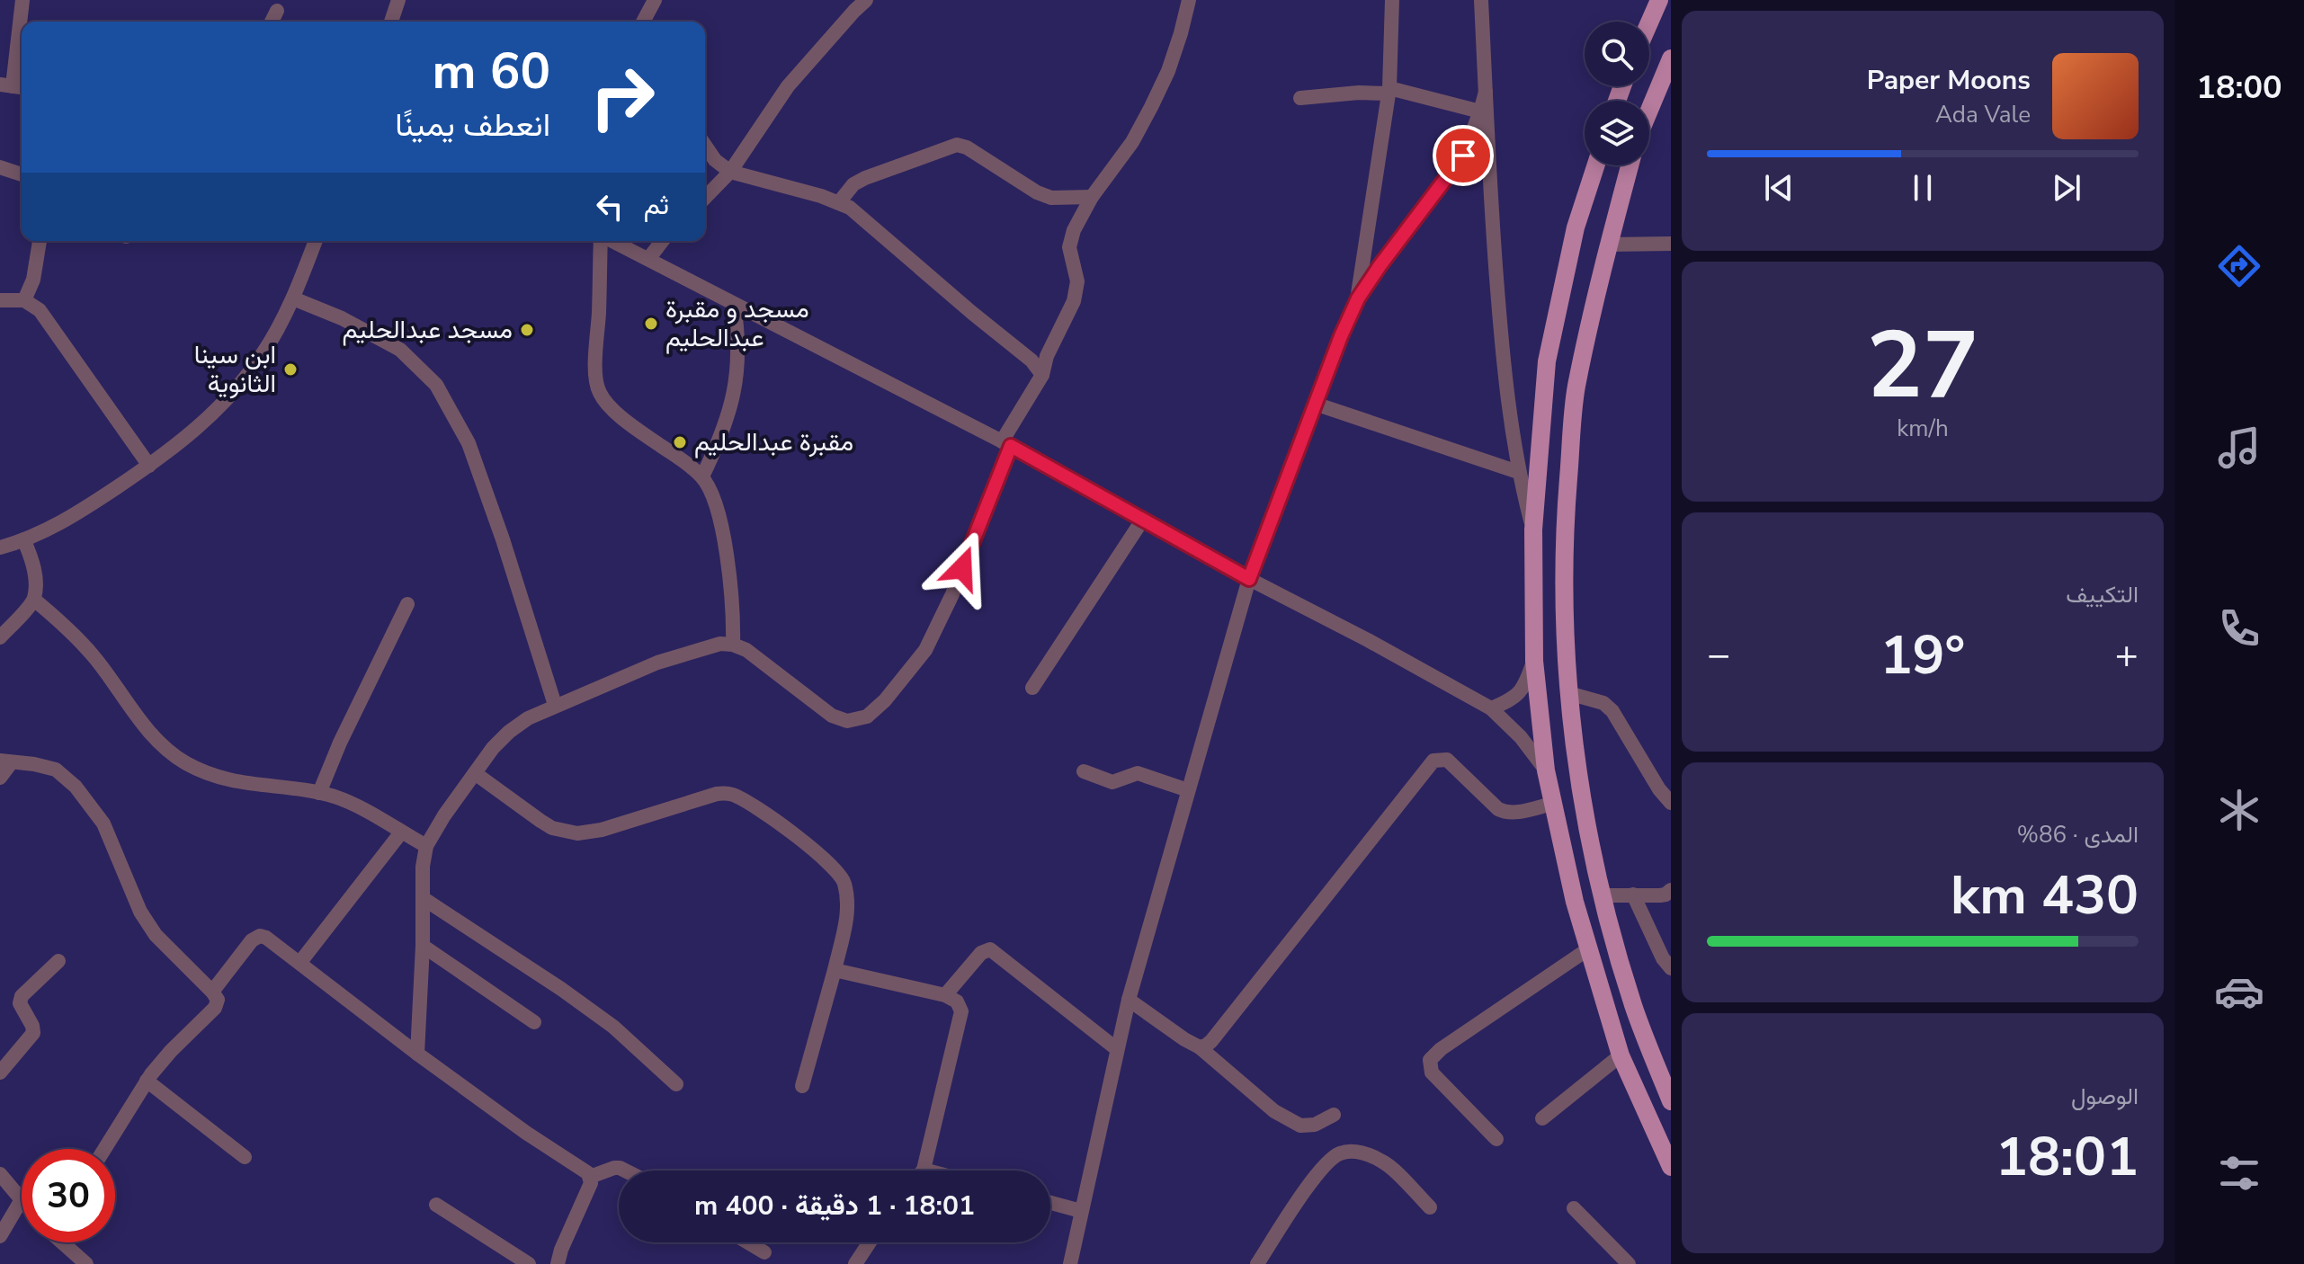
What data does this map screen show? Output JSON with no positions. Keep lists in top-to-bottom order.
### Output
{
  "places": [
    "مسجد و مقبرة عبدالحليم",
    "مسجد عبدالحليم",
    "ابن سينا الثانوية",
    "مقبرة عبدالحليم"
  ],
  "page": {
    "tabs": "18:00",
    "turn": ["60 m", "انعطف يمينًا"],
    "song": ["Paper Moons", "Ada Vale"],
    "then": "ثم",
    "tile": [
      ["27", "km/h"],
      "التكييف",
      ["المدى · 86%", "430 km"],
      ["الوصول", "18:01"]
    ],
    "heat": ["−", "19°", "+"],
    "limit": "30",
    "trip": "18:01 · 1 دقيقة · 400 m"
  }
}
